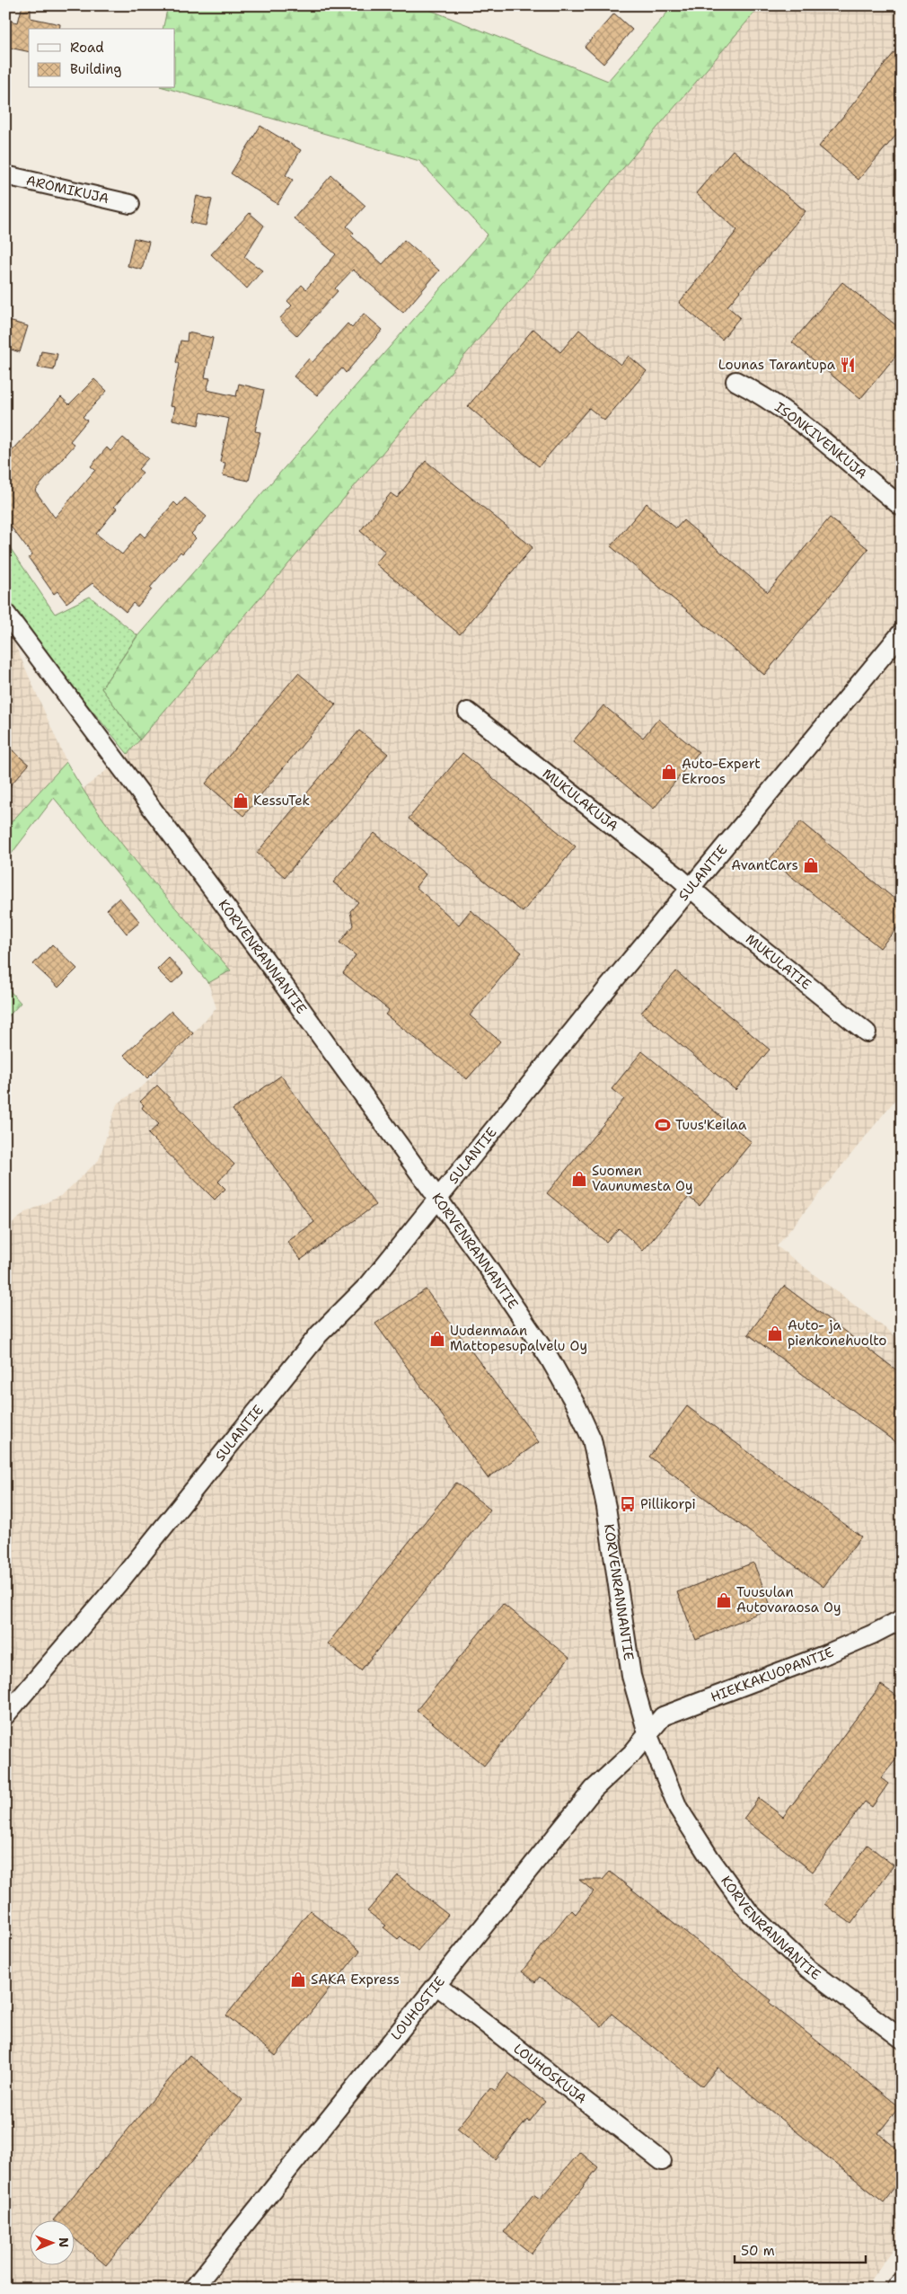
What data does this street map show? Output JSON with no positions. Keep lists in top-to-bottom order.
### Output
{
  "streets": {
    "street": [
      "AROMIKUJA",
      "ISONKIVENKUJA",
      "MUKULAKUJA",
      "SULANTIE",
      "KORVENRANNANTIE",
      "MUKULATIE",
      "HIEKKAKUOPANTIE",
      "LOUHOSTIE",
      "LOUHOSKUJA"
    ]
  },
  "crossings": [
    ["MUKULAKUJA", "SULANTIE"],
    ["MUKULAKUJA", "MUKULATIE"],
    ["SULANTIE", "KORVENRANNANTIE"],
    ["SULANTIE", "MUKULATIE"],
    ["KORVENRANNANTIE", "HIEKKAKUOPANTIE"],
    ["KORVENRANNANTIE", "LOUHOSTIE"],
    ["HIEKKAKUOPANTIE", "LOUHOSTIE"],
    ["LOUHOSTIE", "LOUHOSKUJA"]
  ],
  "places": {
    "restaurant": ["Lounas Tarantupa"],
    "shop": [
      "Auto-Expert Ekroos",
      "KessuTek",
      "AvantCars",
      "Suomen Vaunumesta Oy",
      "Auto- ja pienkonehuolto",
      "Uudenmaan Mattopesupalvelu Oy",
      "Tuusulan Autovaraosa Oy",
      "SAKA Express"
    ],
    "sports": ["Tuus'Keilaa"],
    "bus stop": ["Pillikorpi"]
  },
  "legend": ["Road", "Building"],
  "scale_bar": "50 m",
  "north": "right"
}
